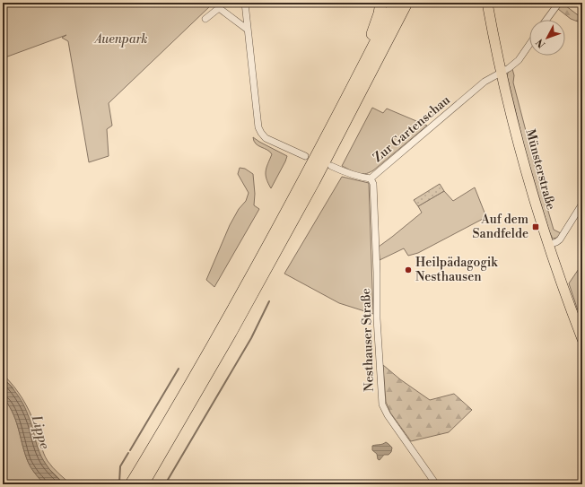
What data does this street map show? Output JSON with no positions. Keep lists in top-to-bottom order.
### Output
{
  "streets": {
    "main road": ["Münsterstraße"],
    "street": ["Zur Gartenschau", "Nesthauser Straße"]
  },
  "crossings": [
    ["Zur Gartenschau", "Münsterstraße"],
    ["Zur Gartenschau", "Nesthauser Straße"]
  ],
  "water": ["Lippe"],
  "parks": ["Auenpark"],
  "places": {
    "transit": ["Auf dem Sandfelde"],
    "other": ["Heilpädagogik Nesthausen"]
  },
  "north": "bottom left"
}
